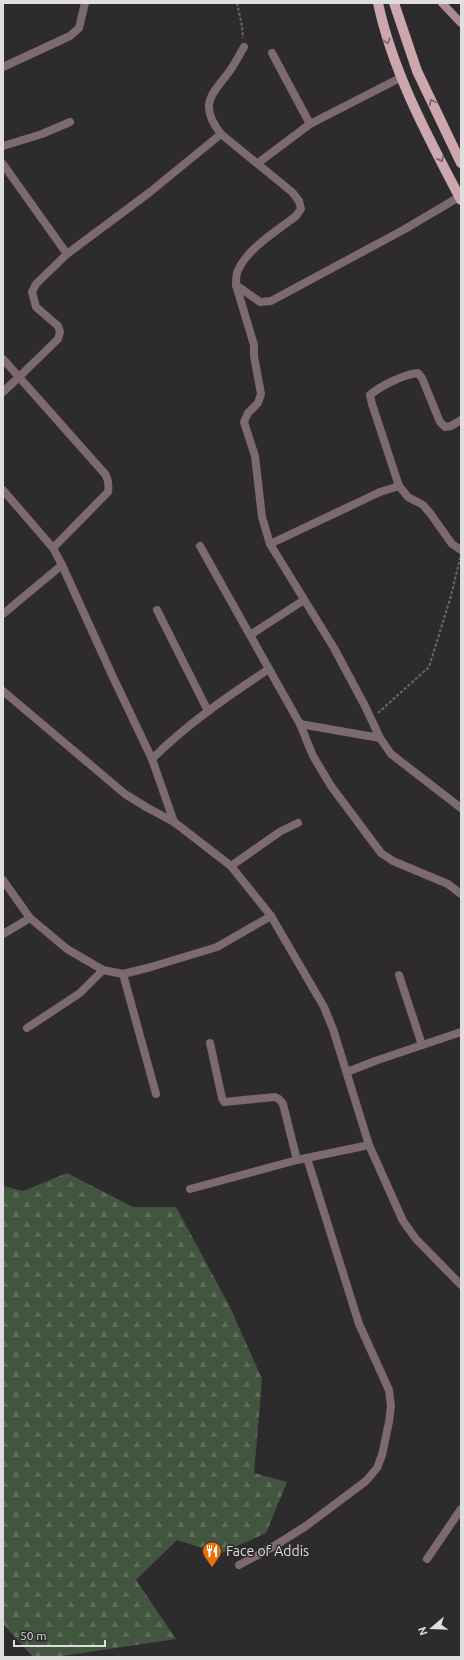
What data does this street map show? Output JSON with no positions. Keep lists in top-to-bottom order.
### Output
{
  "places": {
    "restaurant": ["Face of Addis"]
  },
  "scale_bar": "50 m",
  "north": "left"
}
